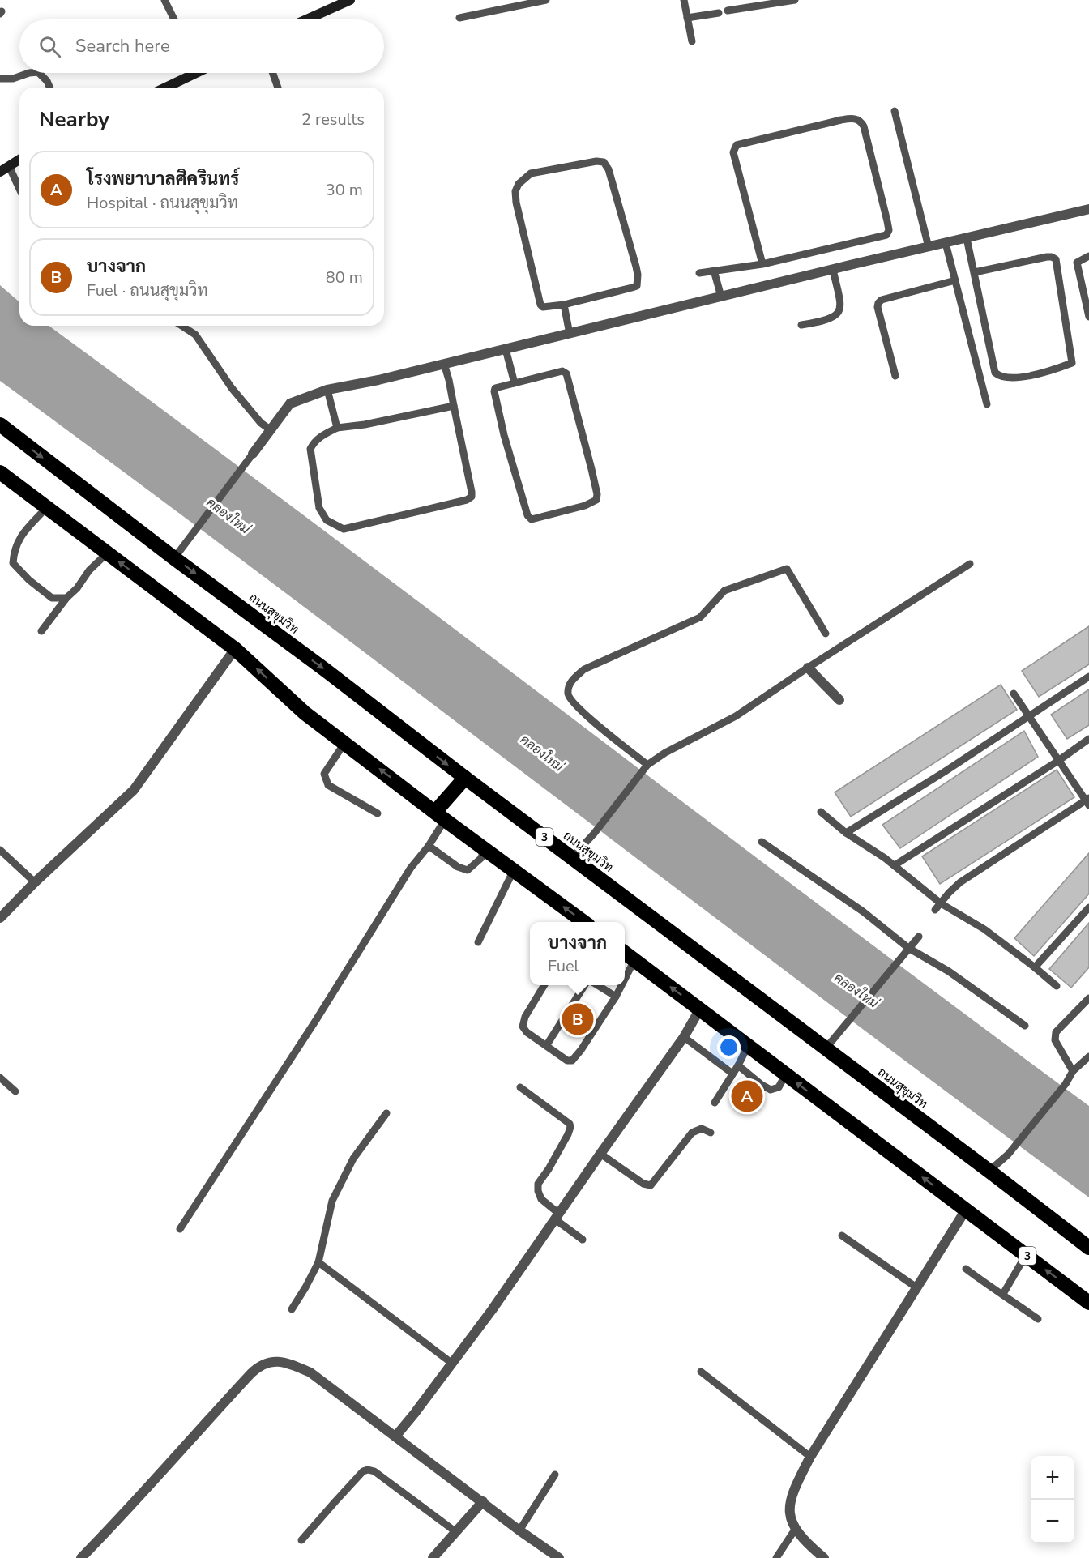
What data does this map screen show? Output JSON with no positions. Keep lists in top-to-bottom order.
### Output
{
  "streets": {
    "highway": ["ถนนสุขุมวิท", "3"]
  },
  "water": ["คลองใหม่"],
  "page": {
    "search": "Search here",
    "heading": ["Nearby", "2 results"],
    "list": [
      {
        "mark": "A",
        "name": "โรงพยาบาลศิครินทร์",
        "note": "Hospital · ถนนสุขุมวิท",
        "value": "30 m"
      },
      {
        "mark": "B",
        "name": "บางจาก",
        "note": "Fuel · ถนนสุขุมวิท",
        "value": "80 m"
      }
    ],
    "popup": ["บางจาก", "Fuel"],
    "pins": ["B", "A"],
    "map_buttons": ["+", "−"]
  }
}
